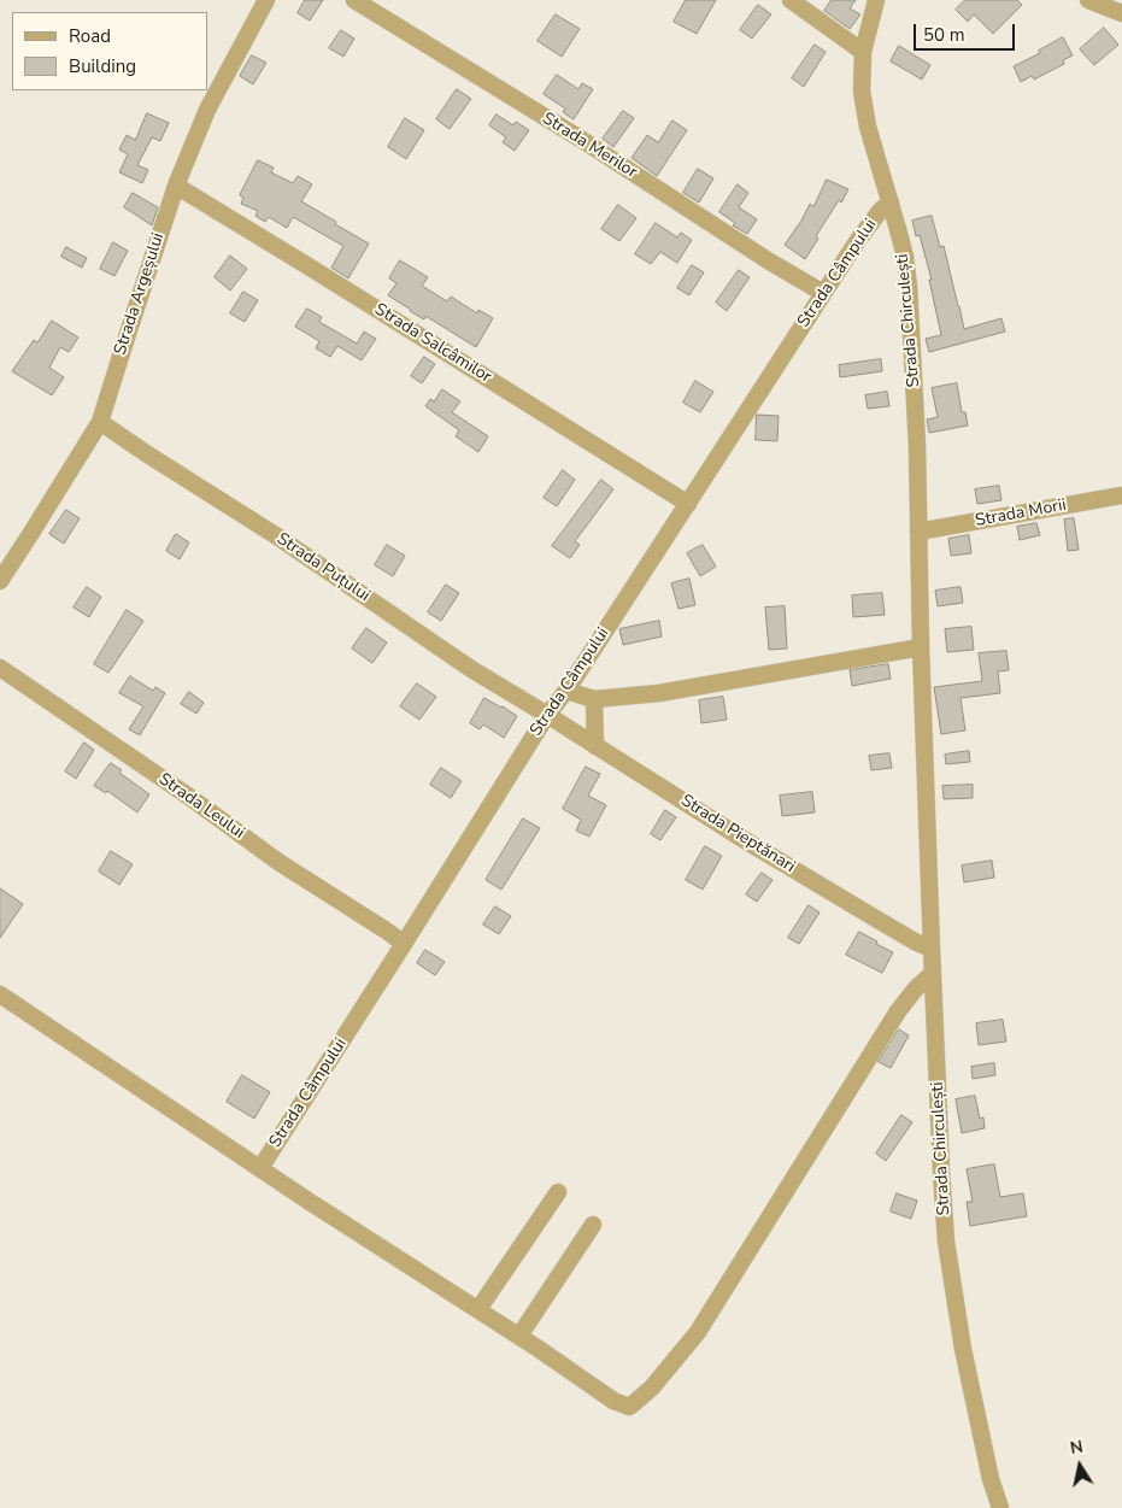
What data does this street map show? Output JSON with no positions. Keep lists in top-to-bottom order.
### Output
{
  "streets": {
    "street": [
      "Strada Merilor",
      "Strada Câmpului",
      "Strada Argeșului",
      "Strada Chirculești",
      "Strada Salcâmilor",
      "Strada Morii",
      "Strada Puțului",
      "Strada Leului",
      "Strada Pieptănari"
    ]
  },
  "crossings": [
    ["Strada Merilor", "Strada Câmpului"],
    ["Strada Câmpului", "Strada Chirculești"],
    ["Strada Câmpului", "Strada Salcâmilor"],
    ["Strada Câmpului", "Strada Puțului"],
    ["Strada Câmpului", "Strada Leului"],
    ["Strada Câmpului", "Strada Pieptănari"],
    ["Strada Argeșului", "Strada Salcâmilor"],
    ["Strada Argeșului", "Strada Puțului"],
    ["Strada Chirculești", "Strada Morii"],
    ["Strada Chirculești", "Strada Pieptănari"],
    ["Strada Puțului", "Strada Pieptănari"]
  ],
  "legend": ["Road", "Building"],
  "scale_bar": "50 m",
  "north": "top"
}
